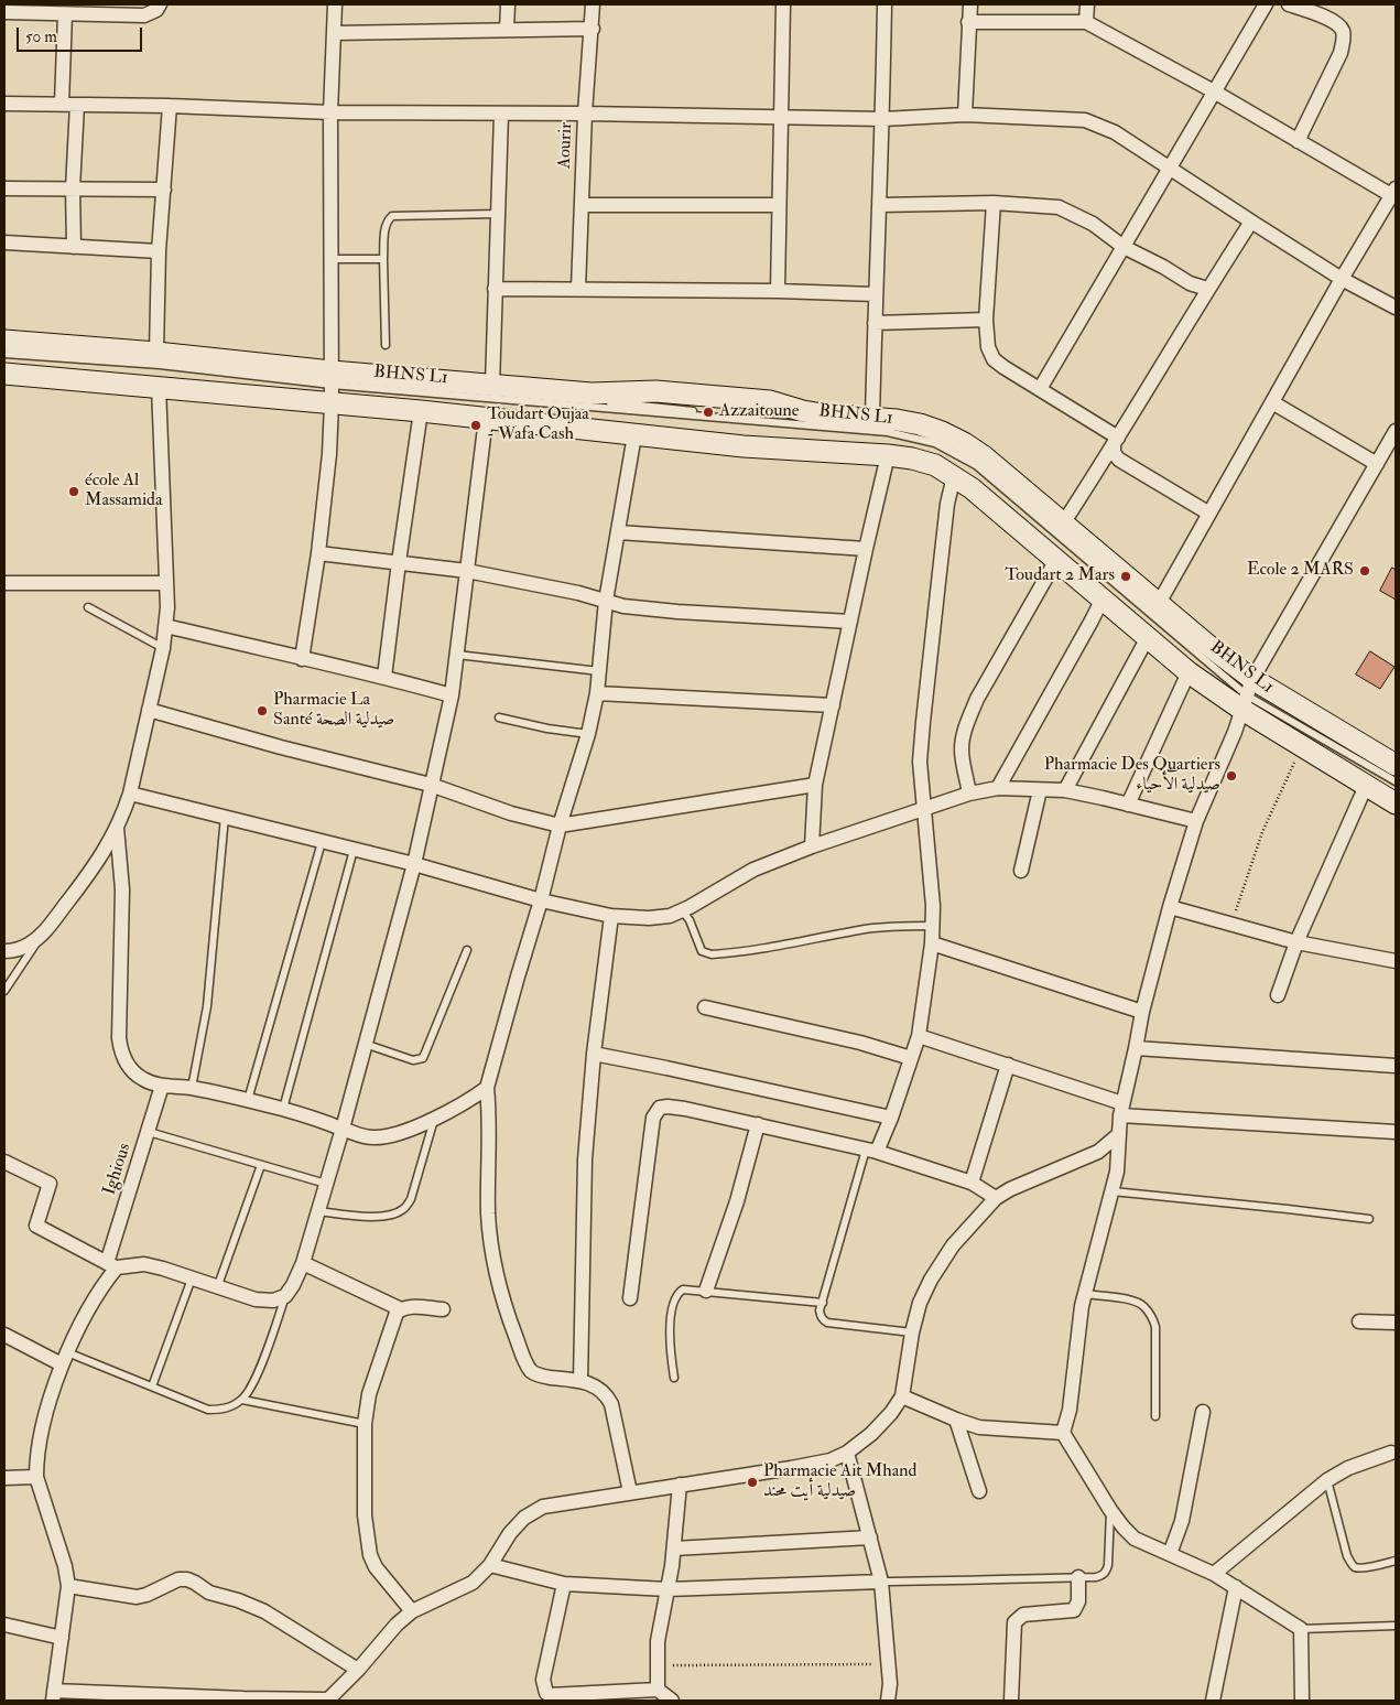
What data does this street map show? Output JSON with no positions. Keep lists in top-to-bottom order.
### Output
{
  "streets": {
    "street": ["Aourir", "Ighious"],
    "lane": ["BHNS L1"]
  },
  "places": [
    "Azzaitoune",
    "Toudart Oujaa - Wafa Cash",
    "école Al Massamida",
    "Ecole 2 MARS",
    "Toudart 2 Mars",
    "Pharmacie La Santé صيدلية الصحة",
    "Pharmacie Des Quartiers صيدلية الأحياء",
    "Pharmacie Ait Mhand صيدلية أيت محند"
  ],
  "scale_bar": "50 m"
}
